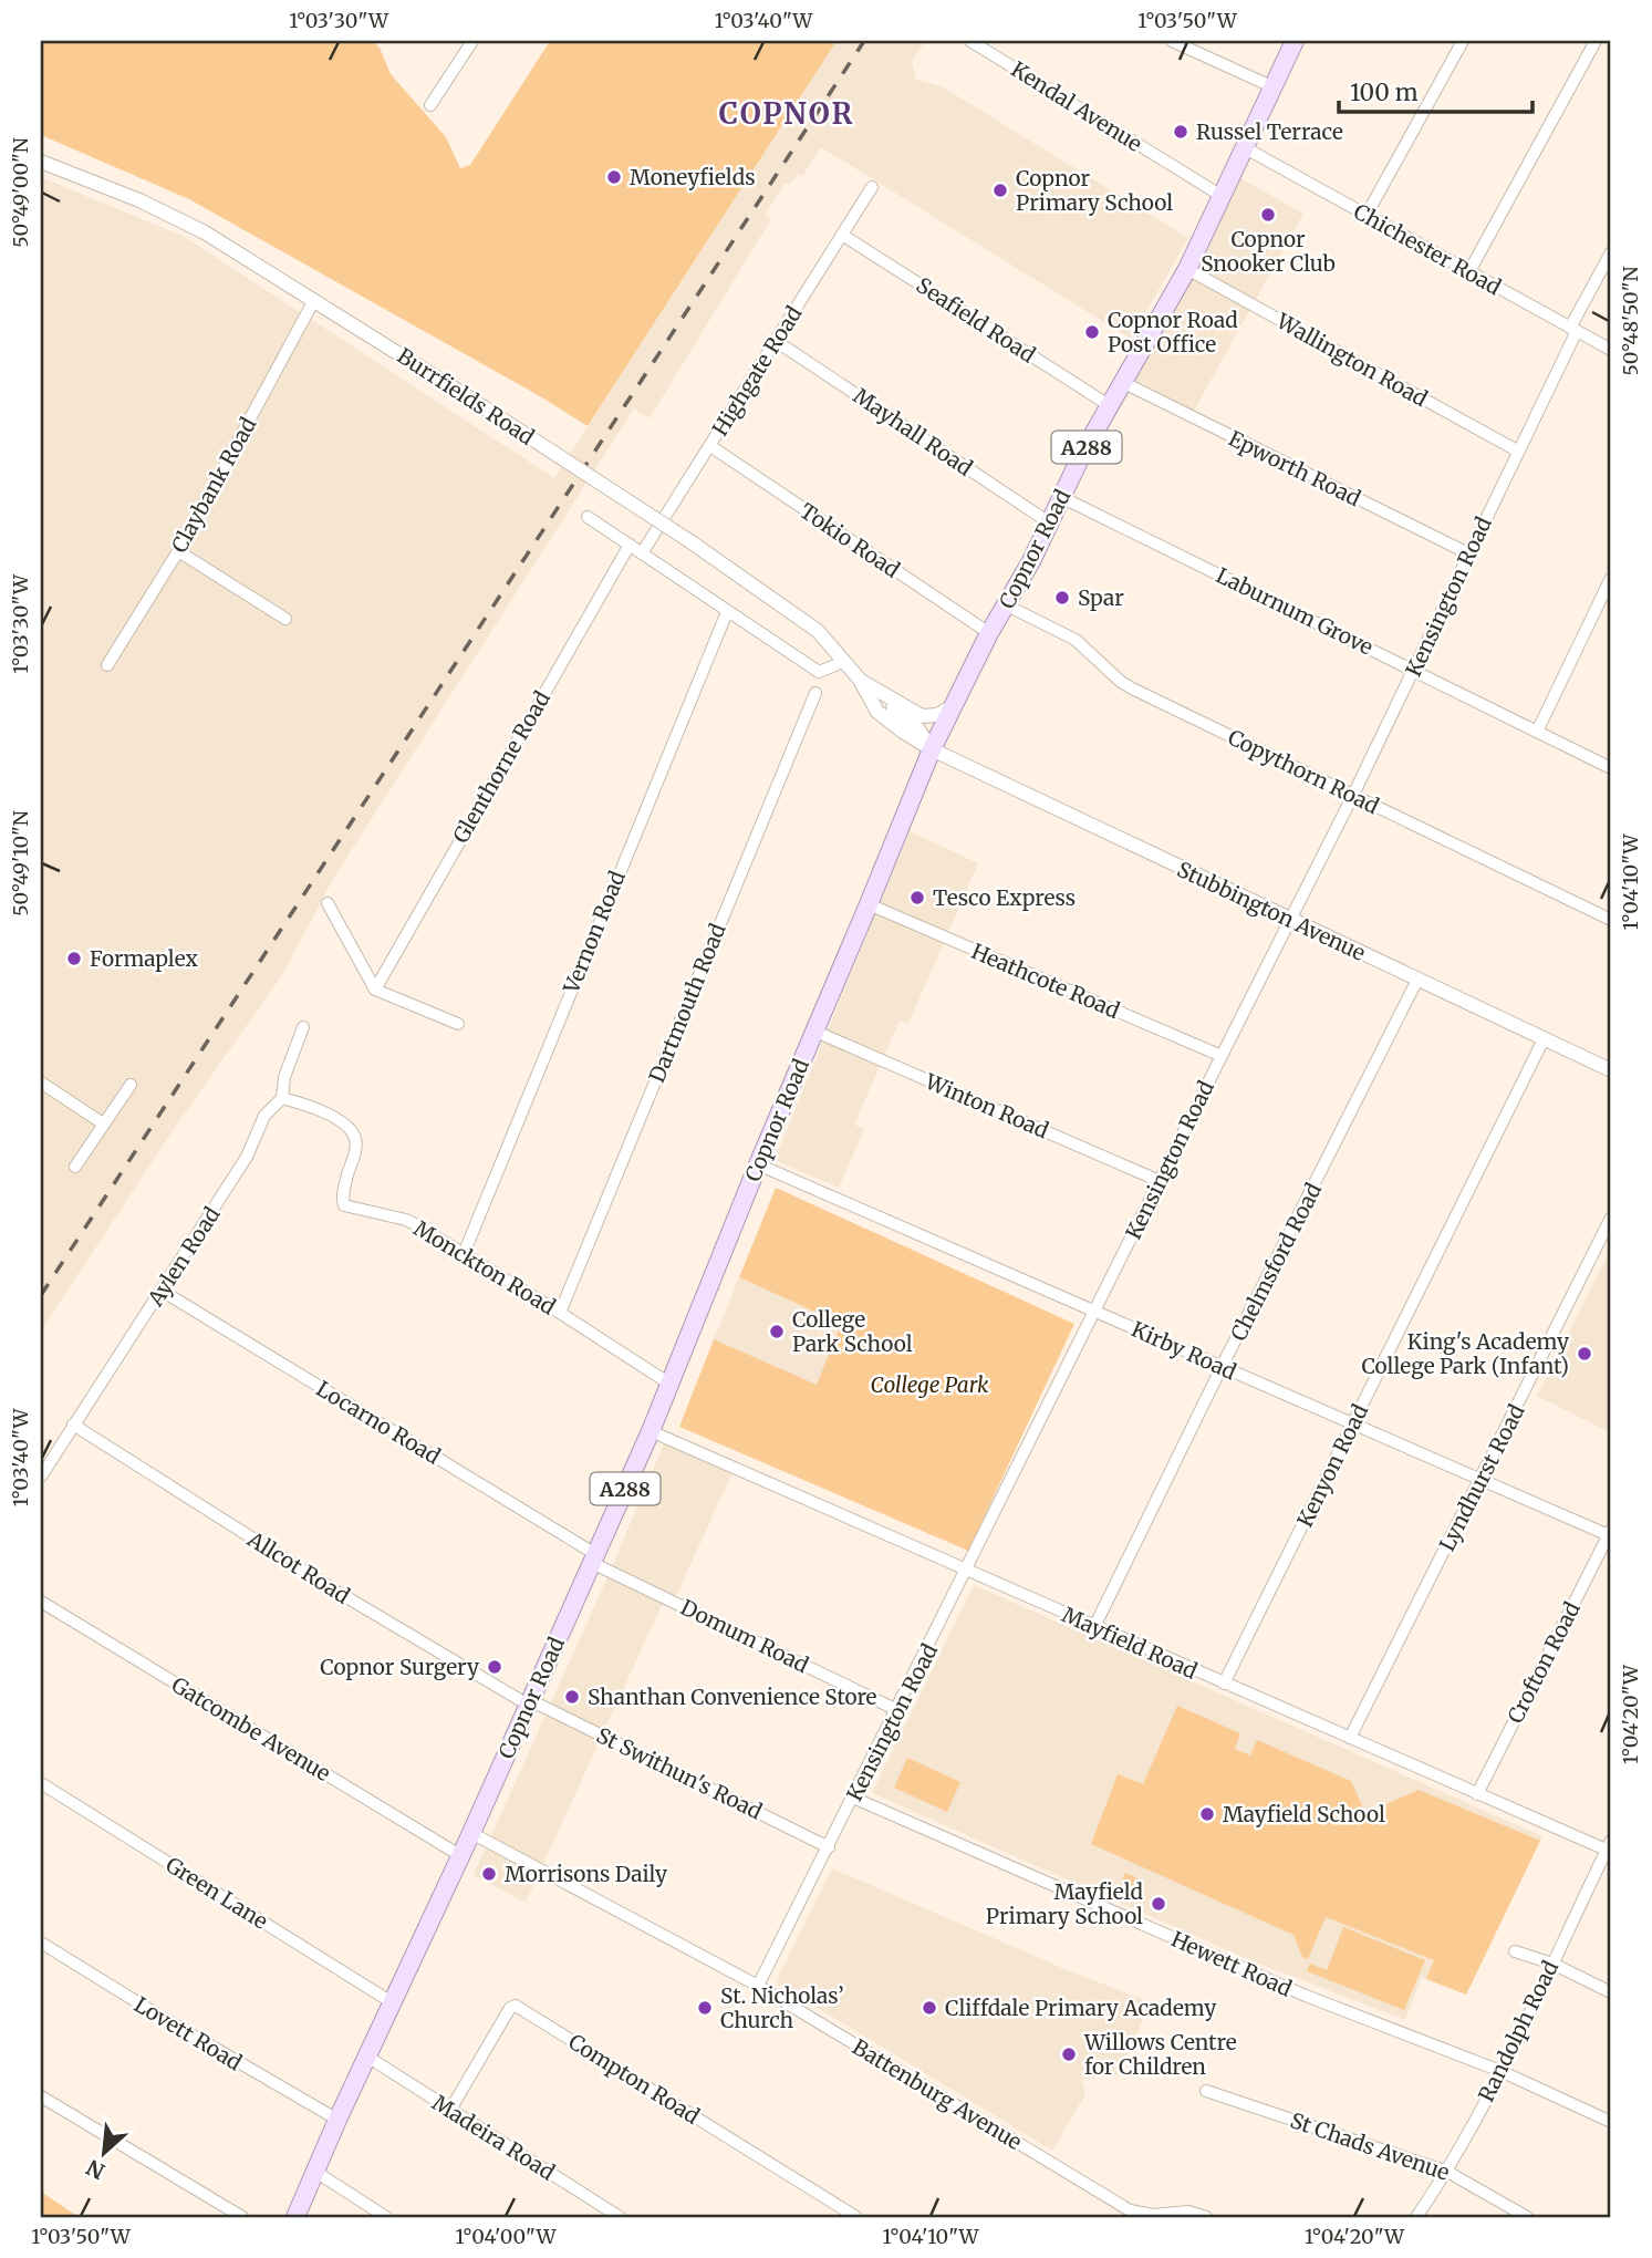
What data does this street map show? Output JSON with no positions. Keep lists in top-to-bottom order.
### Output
{
  "streets": {
    "main road": ["A288", "Copnor Road"],
    "street": [
      "Kendal Avenue",
      "Chichester Road",
      "Seafield Road",
      "Wallington Road",
      "Highgate Road",
      "Burrfields Road",
      "Mayhall Road",
      "Epworth Road",
      "Claybank Road",
      "Tokio Road",
      "Kensington Road",
      "Laburnum Grove",
      "Glenthorne Road",
      "Copythorn Road",
      "Stubbington Avenue",
      "Vernon Road",
      "Heathcote Road",
      "Dartmouth Road",
      "Winton Road",
      "Aylen Road",
      "Chelmsford Road",
      "Monckton Road",
      "Kirby Road",
      "Locarno Road",
      "Kenyon Road",
      "Lyndhurst Road",
      "Allcot Road",
      "Domum Road",
      "Mayfield Road",
      "Crofton Road",
      "Gatcombe Avenue",
      "St Swithun's Road",
      "Green Lane",
      "Hewett Road",
      "Randolph Road",
      "Lovett Road",
      "Compton Road",
      "Battenburg Avenue",
      "Madeira Road",
      "St Chads Avenue"
    ]
  },
  "crossings": [
    ["Kendal Avenue", "Copnor Road"],
    ["Chichester Road", "Copnor Road"],
    ["Chichester Road", "Kensington Road"],
    ["Seafield Road", "Highgate Road"],
    ["Seafield Road", "Copnor Road"],
    ["Wallington Road", "Copnor Road"],
    ["Wallington Road", "Kensington Road"],
    ["Highgate Road", "Mayhall Road"],
    ["Highgate Road", "Tokio Road"],
    ["Burrfields Road", "Claybank Road"],
    ["Burrfields Road", "Copnor Road"],
    ["Burrfields Road", "Stubbington Avenue"],
    ["Mayhall Road", "Copnor Road"],
    ["Epworth Road", "Copnor Road"],
    ["Epworth Road", "Kensington Road"],
    ["Tokio Road", "Copnor Road"],
    ["Copnor Road", "Laburnum Grove"],
    ["Copnor Road", "Copythorn Road"],
    ["Copnor Road", "Stubbington Avenue"],
    ["Copnor Road", "Heathcote Road"],
    ["Copnor Road", "Winton Road"],
    ["Copnor Road", "Monckton Road"],
    ["Copnor Road", "Kirby Road"],
    ["Copnor Road", "Locarno Road"],
    ["Copnor Road", "Allcot Road"],
    ["Copnor Road", "Domum Road"],
    ["Copnor Road", "Mayfield Road"],
    ["Copnor Road", "Gatcombe Avenue"],
    ["Copnor Road", "St Swithun's Road"],
    ["Copnor Road", "Green Lane"],
    ["Copnor Road", "Lovett Road"],
    ["Copnor Road", "Battenburg Avenue"],
    ["Copnor Road", "Madeira Road"],
    ["Kensington Road", "Laburnum Grove"],
    ["Kensington Road", "Copythorn Road"],
    ["Kensington Road", "Stubbington Avenue"],
    ["Kensington Road", "Heathcote Road"],
    ["Kensington Road", "Winton Road"],
    ["Kensington Road", "Kirby Road"],
    ["Kensington Road", "Domum Road"],
    ["Kensington Road", "Mayfield Road"],
    ["Kensington Road", "St Swithun's Road"],
    ["Kensington Road", "Hewett Road"],
    ["Kensington Road", "Battenburg Avenue"],
    ["Stubbington Avenue", "Chelmsford Road"],
    ["Stubbington Avenue", "Kenyon Road"],
    ["Vernon Road", "Monckton Road"],
    ["Dartmouth Road", "Monckton Road"],
    ["Aylen Road", "Monckton Road"],
    ["Aylen Road", "Locarno Road"],
    ["Aylen Road", "Allcot Road"],
    ["Chelmsford Road", "Kirby Road"],
    ["Chelmsford Road", "Mayfield Road"],
    ["Kirby Road", "Kenyon Road"],
    ["Kirby Road", "Lyndhurst Road"],
    ["Kirby Road", "Crofton Road"],
    ["Locarno Road", "Domum Road"],
    ["Kenyon Road", "Mayfield Road"],
    ["Lyndhurst Road", "Mayfield Road"],
    ["Allcot Road", "St Swithun's Road"],
    ["Mayfield Road", "Crofton Road"],
    ["Mayfield Road", "Randolph Road"],
    ["Hewett Road", "Randolph Road"],
    ["Randolph Road", "St Chads Avenue"],
    ["Compton Road", "Madeira Road"]
  ],
  "districts": ["COPNOR"],
  "parks": ["College Park"],
  "places": [
    "Russel Terrace",
    "Moneyfields",
    "Copnor Primary School",
    "Copnor Snooker Club",
    "Copnor Road Post Office",
    "Spar",
    "Tesco Express",
    "Formaplex",
    "College Park School",
    "King's Academy College Park (Infant)",
    "Copnor Surgery",
    "Shanthan Convenience Store",
    "Mayfield School",
    "Morrisons Daily",
    "Mayfield Primary School",
    "St. Nicholas’ Church",
    "Cliffdale Primary Academy",
    "Willows Centre for Children"
  ],
  "scale_bar": "100 m",
  "north": "bottom left",
  "coordinates": [
    "1°03'30\"W",
    "1°03'40\"W",
    "1°03'50\"W",
    "50°49'00\"N",
    "50°48'50\"N",
    "50°49'10\"N",
    "1°04'10\"W",
    "1°04'20\"W",
    "1°04'00\"W"
  ]
}
